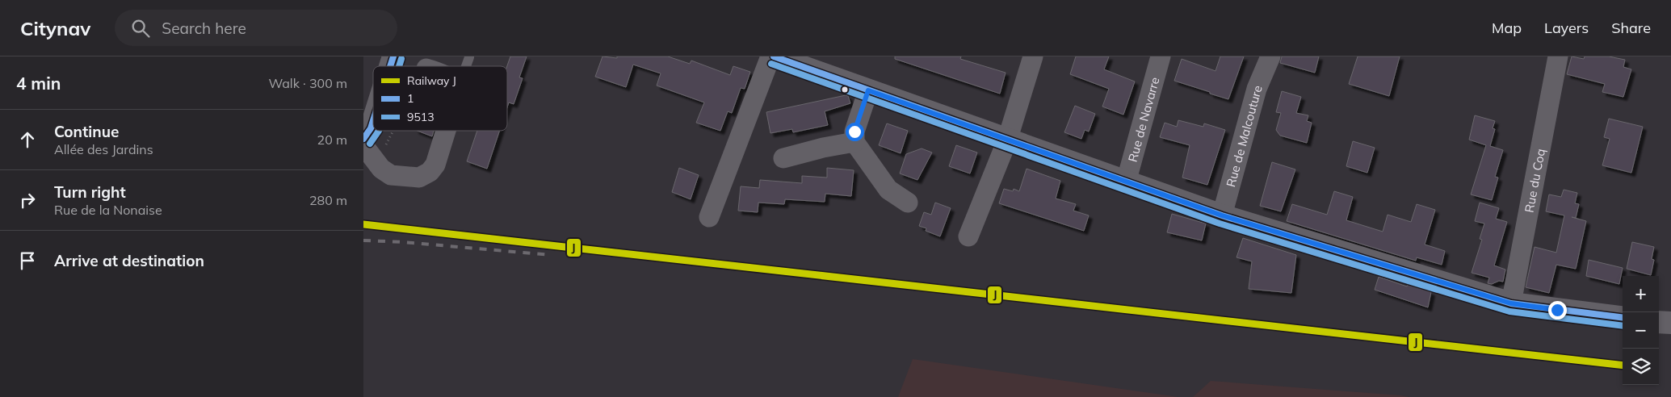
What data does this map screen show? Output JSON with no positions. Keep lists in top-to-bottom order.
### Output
{
  "streets": {
    "street": ["Rue de Navarre", "Rue de Malcouture", "Rue du Coq"]
  },
  "lines": ["transit line 1", "transit line 9513", "rail line J"],
  "legend": ["Railway J", "1", "9513"],
  "page": {
    "header": "Citynav",
    "search": "Search here",
    "nav": ["Map", "Layers", "Share"],
    "heading": ["4 min", "Walk · 300 m"],
    "list": [
      ["Continue", "Allée des Jardins", "20 m"],
      ["Turn right", "Rue de la Nonaise", "280 m"],
      "Arrive at destination"
    ],
    "map_buttons": ["+", "−"]
  }
}
